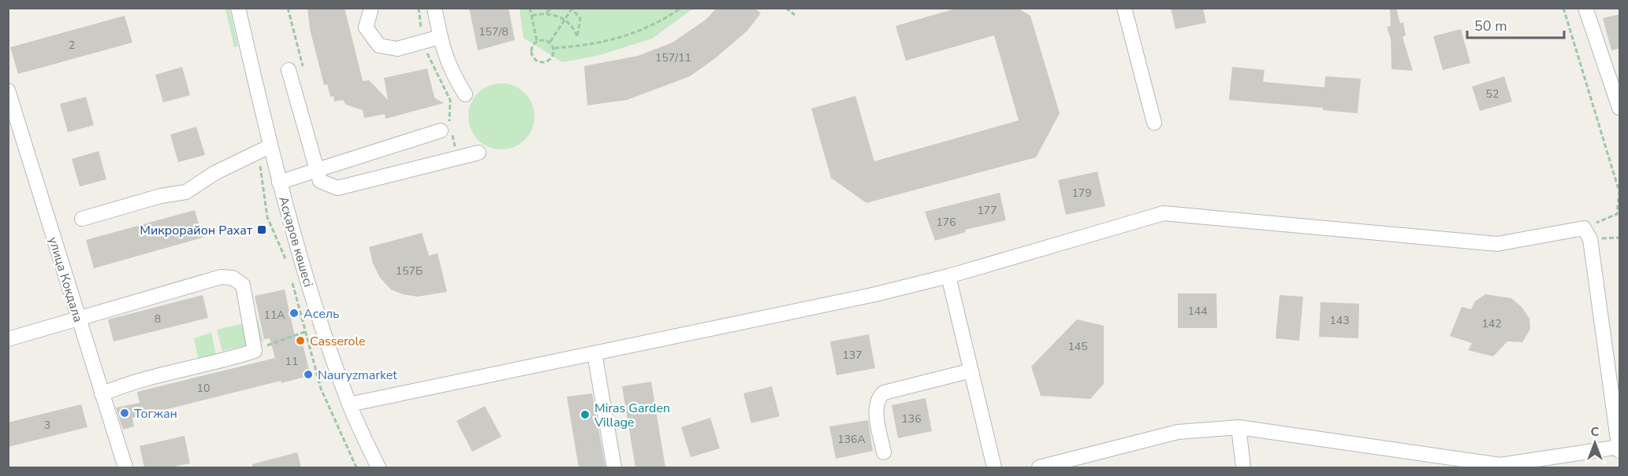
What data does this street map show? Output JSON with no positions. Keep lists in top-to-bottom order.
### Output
{
  "streets": {
    "street": ["Асқаров көшесі", "улица Кокдала"]
  },
  "places": {
    "transit": ["Микрорайон Рахат"],
    "other": [
      "Асель",
      "Casserole",
      "Nauryzmarket",
      "Тогжан",
      "Miras Garden Village"
    ]
  },
  "house_numbers": [
    "157/8",
    "2",
    "157/11",
    "52",
    "179",
    "177",
    "176",
    "157Б",
    "144",
    "11А",
    "8",
    "143",
    "142",
    "145",
    "137",
    "11",
    "10",
    "136",
    "3",
    "136А"
  ],
  "scale_bar": "50 m",
  "north": "top"
}
